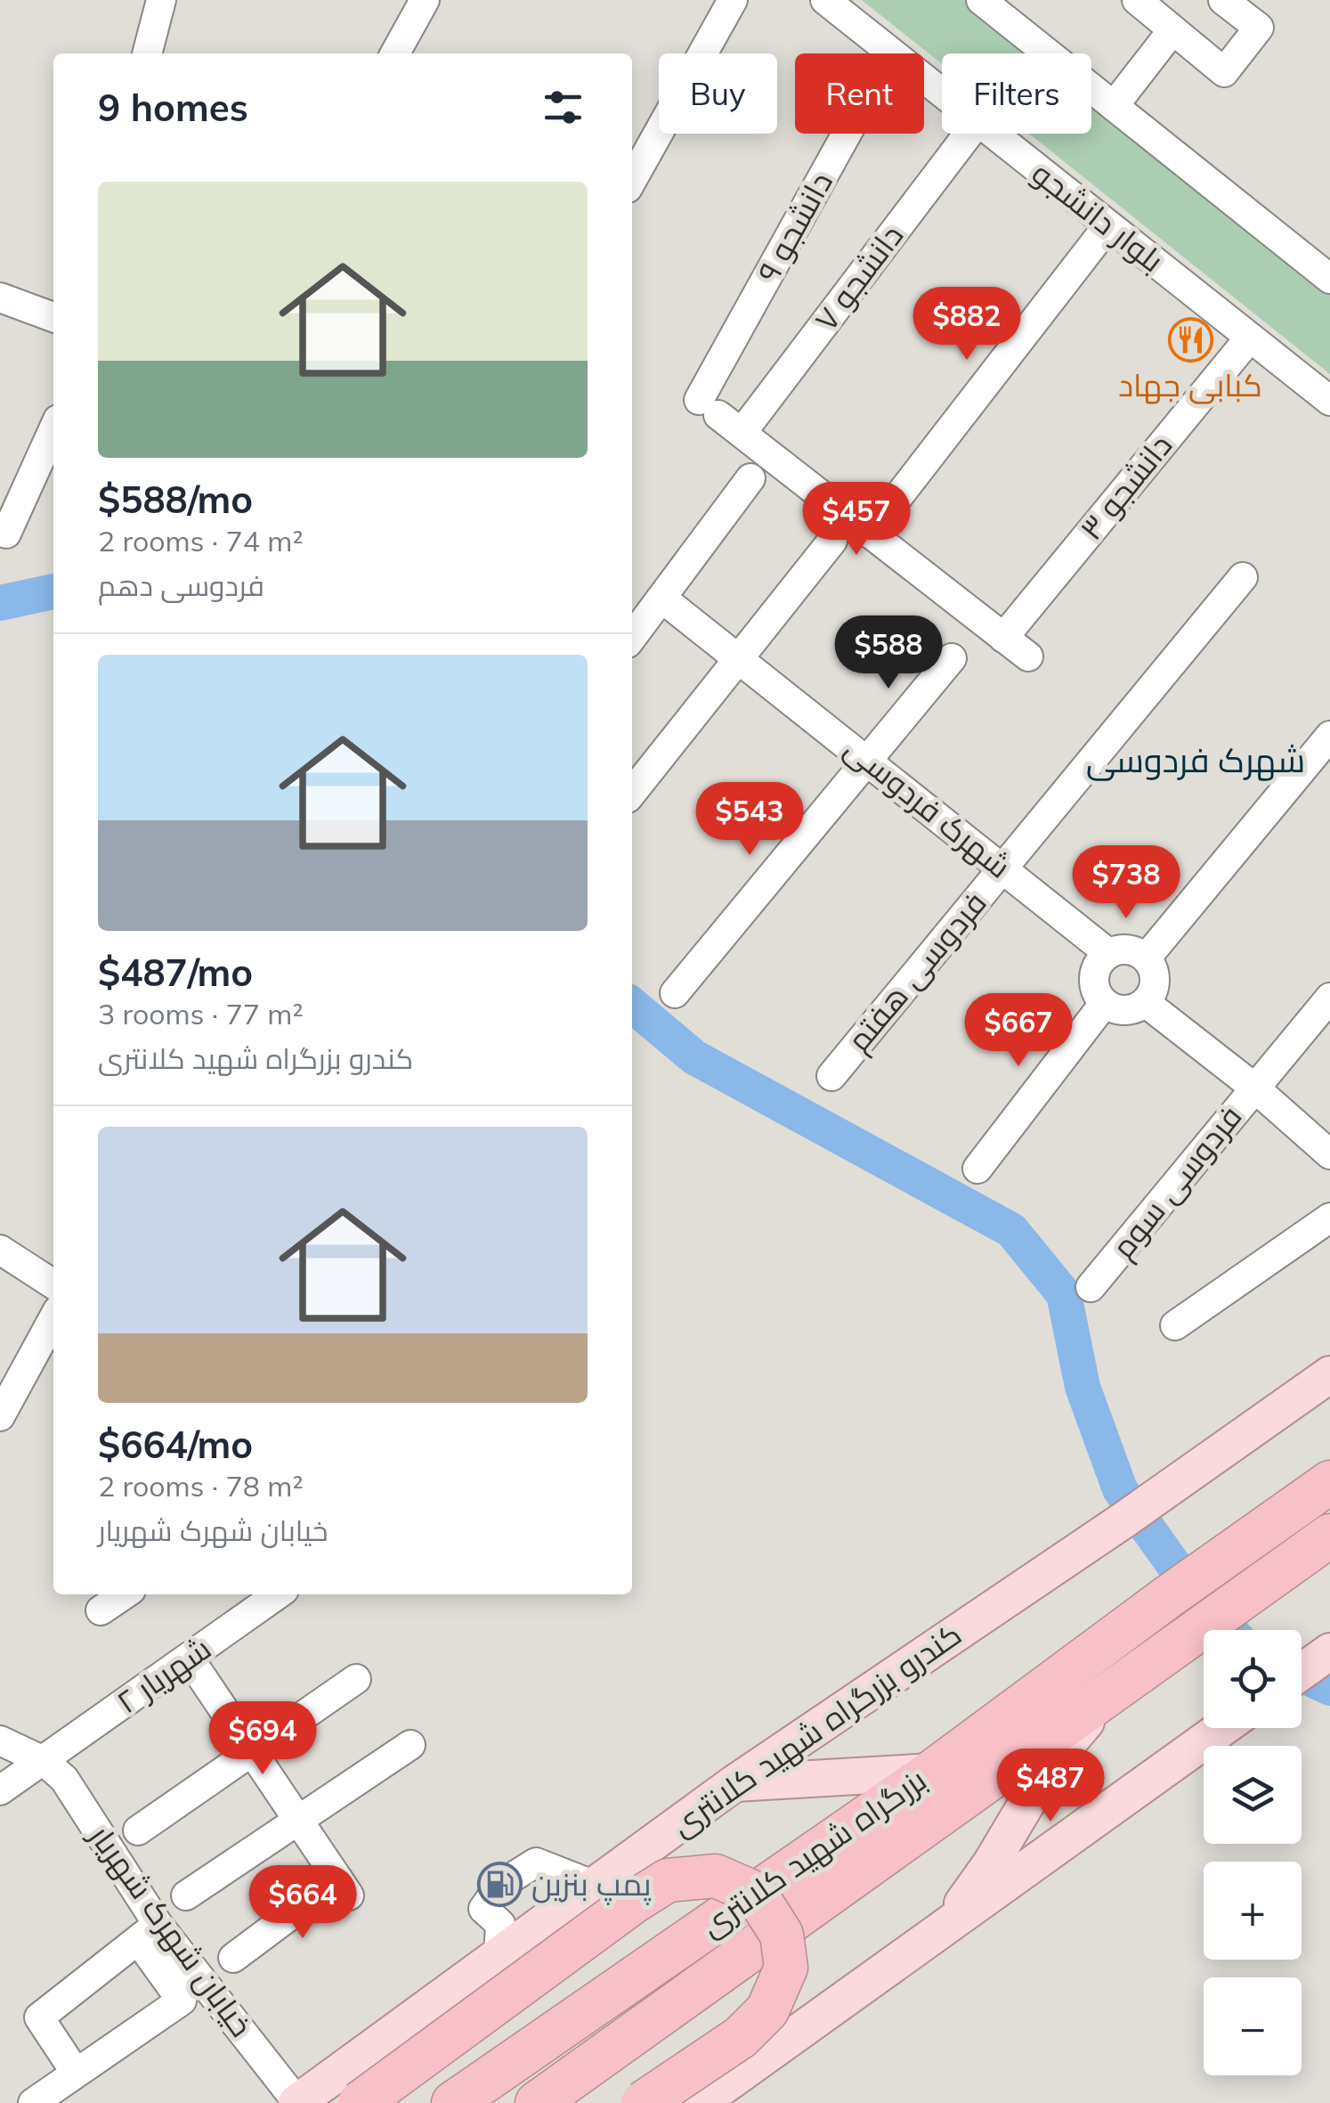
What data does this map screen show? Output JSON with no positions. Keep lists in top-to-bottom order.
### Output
{
  "streets": {
    "highway": ["بزرگراه شهید کلانتری"],
    "main road": ["کندرو بزرگراه شهید کلانتری"],
    "street": [
      "بلوار دانشجو",
      "دانشجو ۹",
      "دانشجو ۷",
      "دانشجو ۳",
      "شهرک فردوسی",
      "فردوسی هفتم",
      "فردوسی سوم",
      "۲ شهریار",
      "خیابان شهرک شهریار"
    ]
  },
  "crossings": [
    ["بلوار دانشجو", "دانشجو ۳"],
    ["دانشجو ۹", "دانشجو ۷"],
    ["شهرک فردوسی", "فردوسی هفتم"],
    ["۲ شهریار", "خیابان شهرک شهریار"],
    ["کندرو بزرگراه شهید کلانتری", "خیابان شهرک شهریار"]
  ],
  "districts": ["شهرک فردوسی"],
  "places": {
    "restaurant": ["کبابی جهاد"],
    "fuel station": ["پمپ بنزین"]
  },
  "page": {
    "chip": ["Buy", "Rent", "Filters"],
    "heading": "9 homes",
    "list": [
      {
        "name": "$588/mo",
        "note": "2 rooms · 74 m² · فردوسی دهم"
      },
      {
        "name": "$487/mo",
        "note": "3 rooms · 77 m² · کندرو بزرگراه شهید کلانتری"
      },
      {
        "name": "$664/mo",
        "note": "2 rooms · 78 m² · خیابان شهرک شهریار"
      }
    ],
    "price": [
      "$882",
      "$457",
      "$588",
      "$543",
      "$738",
      "$667",
      "$694",
      "$487",
      "$664"
    ],
    "map_buttons": ["+", "−"]
  }
}
